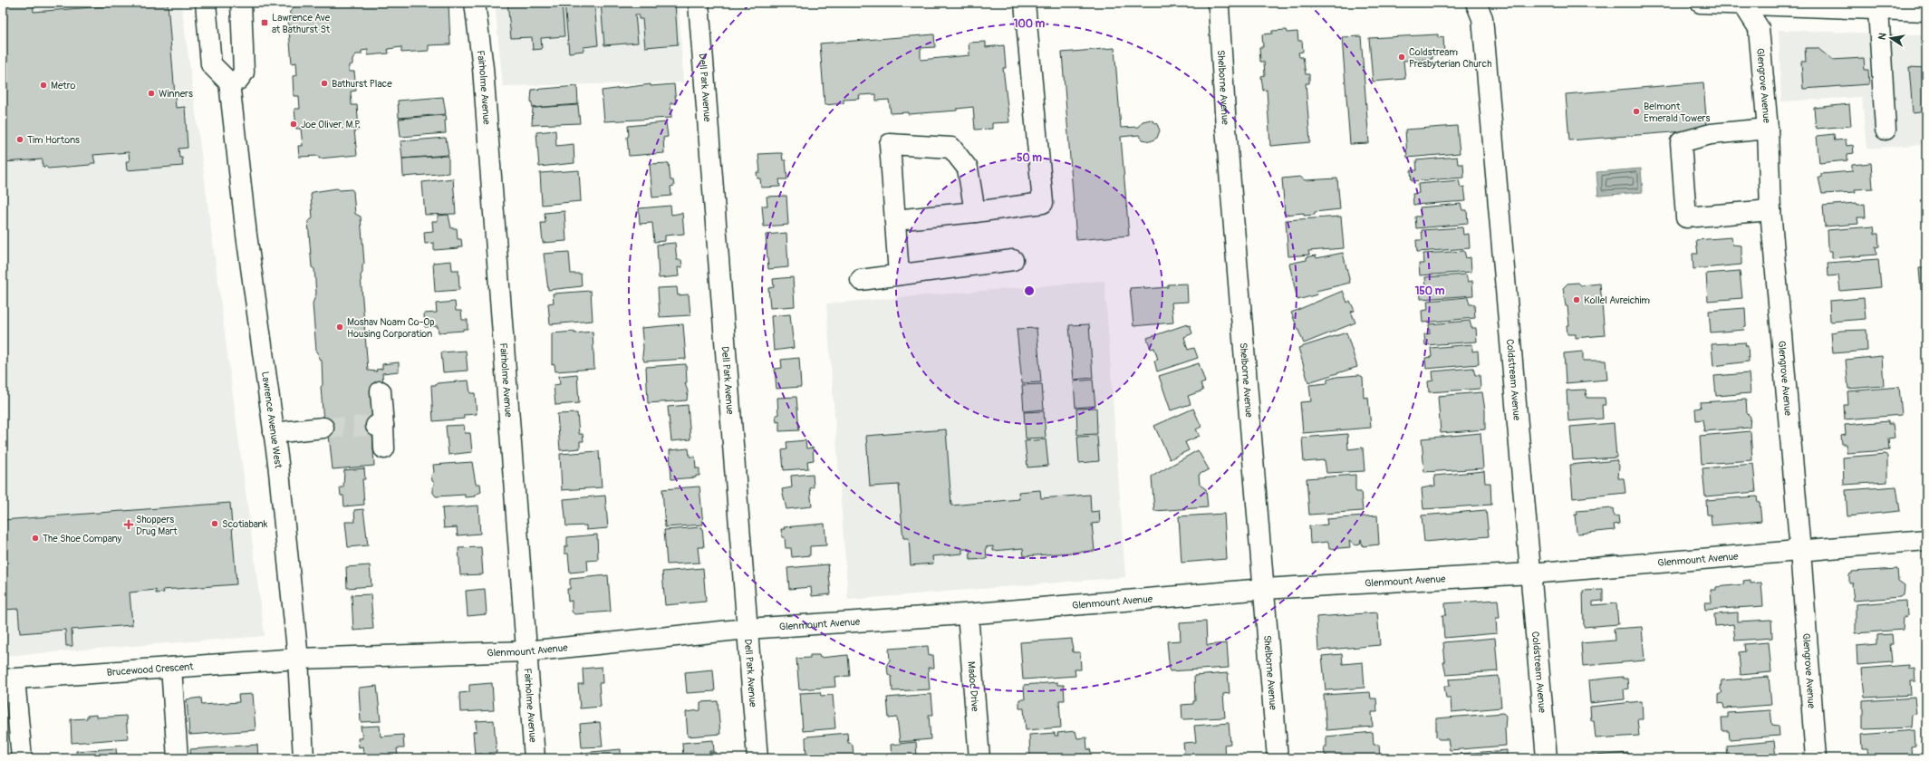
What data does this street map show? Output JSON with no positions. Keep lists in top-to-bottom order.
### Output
{
  "streets": {
    "street": [
      "Glengrove Avenue",
      "Fairholme Avenue",
      "Dell Park Avenue",
      "Shelborne Avenue",
      "Coldstream Avenue",
      "Lawrence Avenue West",
      "Glenmount Avenue",
      "Brucewood Crescent",
      "Madoc Drive"
    ]
  },
  "crossings": [
    ["Glengrove Avenue", "Glenmount Avenue"],
    ["Fairholme Avenue", "Glenmount Avenue"],
    ["Dell Park Avenue", "Glenmount Avenue"],
    ["Shelborne Avenue", "Glenmount Avenue"],
    ["Coldstream Avenue", "Glenmount Avenue"],
    ["Lawrence Avenue West", "Glenmount Avenue"],
    ["Lawrence Avenue West", "Brucewood Crescent"],
    ["Glenmount Avenue", "Brucewood Crescent"],
    ["Glenmount Avenue", "Madoc Drive"]
  ],
  "places": {
    "transit": ["Lawrence Ave at Bathurst St"],
    "other": [
      "Coldstream Presbyterian Church",
      "Bathurst Place",
      "Metro",
      "Winners",
      "Belmont Emerald Towers",
      "Joe Oliver, M.P.",
      "Tim Hortons",
      "Kollel Avreichim",
      "Moshav Noam Co-Op Housing Corporation",
      "Scotiabank",
      "The Shoe Company"
    ],
    "health": ["Shoppers Drug Mart"]
  },
  "north": "left",
  "rings": ["100 m", "50 m", "150 m"]
}
